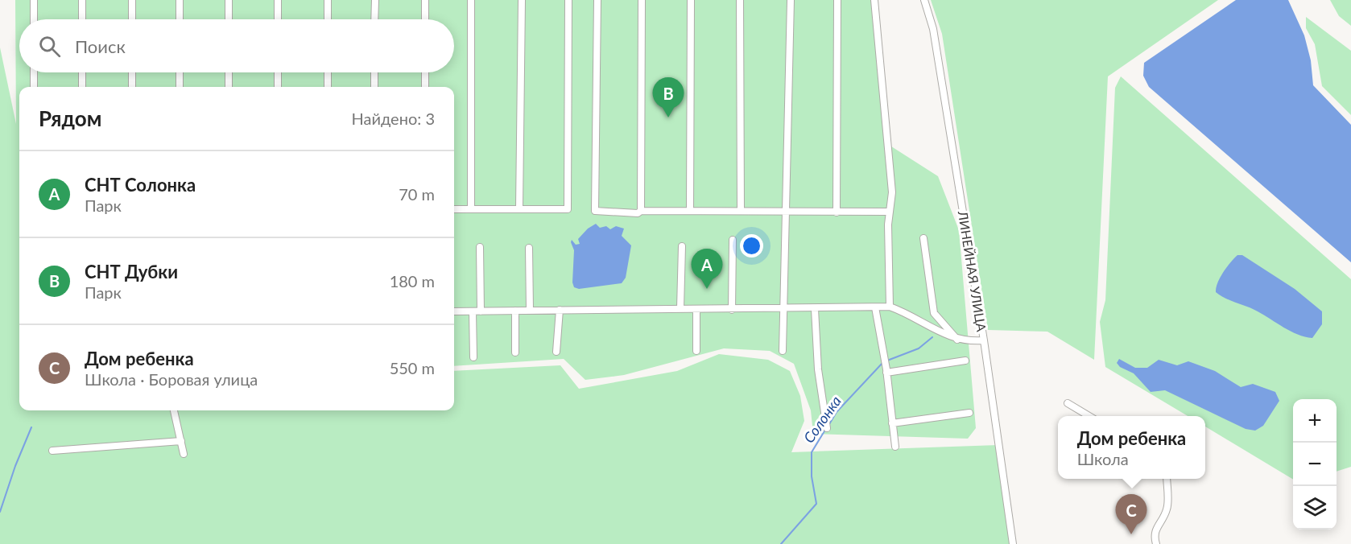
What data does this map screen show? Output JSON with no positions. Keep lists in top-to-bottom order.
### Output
{
  "streets": {
    "street": ["ЛИНЕЙНАЯ УЛИЦА"]
  },
  "water": ["Солонка"],
  "page": {
    "search": "Поиск",
    "pins": ["B", "A", "C"],
    "heading": ["Рядом", "Найдено: 3"],
    "list": [
      {
        "mark": "A",
        "name": "СНТ Солонка",
        "note": "Парк",
        "value": "70 m"
      },
      {
        "mark": "B",
        "name": "СНТ Дубки",
        "note": "Парк",
        "value": "180 m"
      },
      {
        "mark": "C",
        "name": "Дом ребенка",
        "note": "Школа · Боровая улица",
        "value": "550 m"
      }
    ],
    "map_buttons": ["+", "−"],
    "popup": ["Дом ребенка", "Школа"]
  }
}
